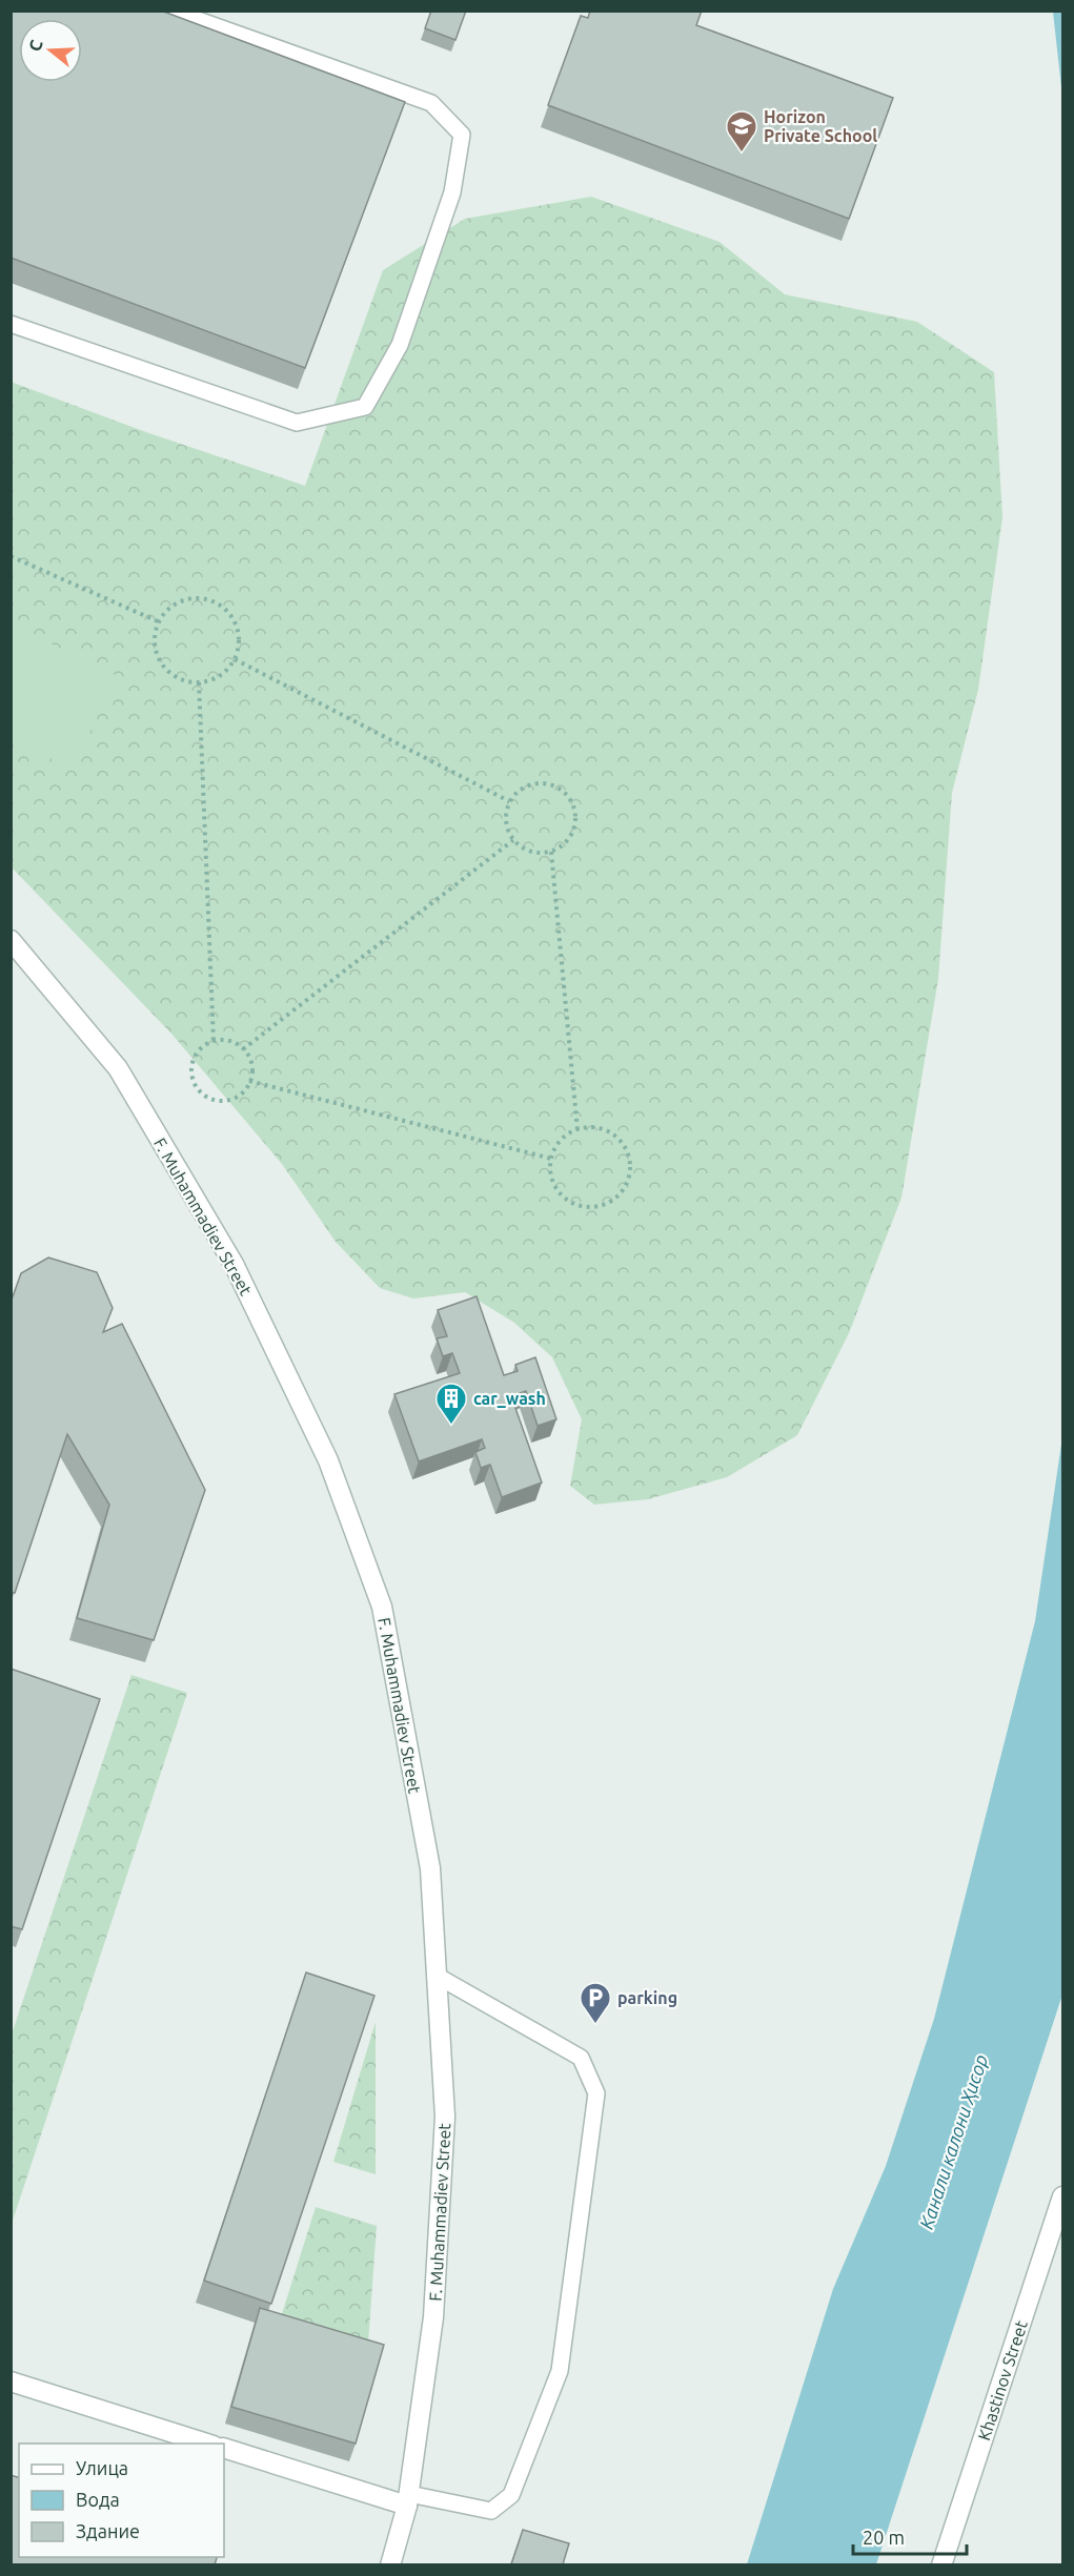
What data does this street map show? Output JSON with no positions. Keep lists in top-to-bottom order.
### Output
{
  "streets": {
    "street": ["F. Muhammadiev Street", "Khastinov Street"]
  },
  "water": ["Канали калони Ҳисор"],
  "places": {
    "school or university": ["Horizon Private School"],
    "building": ["car_wash"],
    "parking": ["parking"]
  },
  "legend": ["Улица", "Вода", "Здание"],
  "scale_bar": "20 m",
  "north": "left"
}
